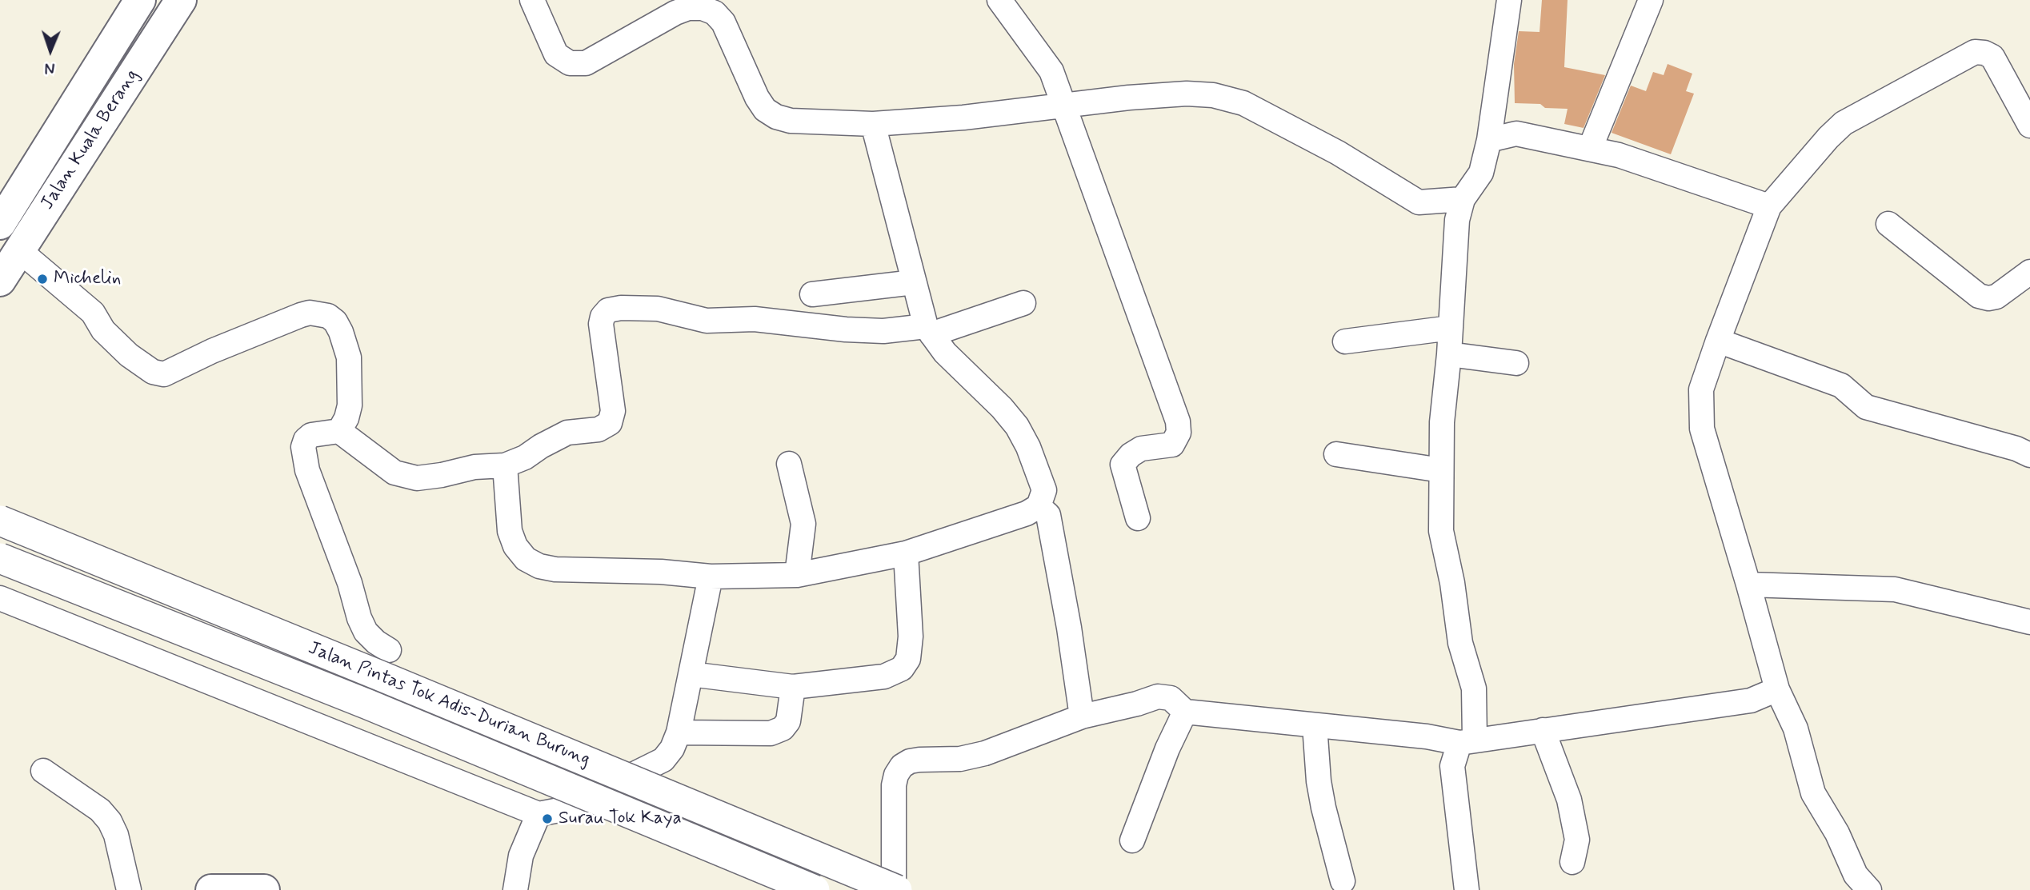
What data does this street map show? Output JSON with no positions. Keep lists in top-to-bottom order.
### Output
{
  "streets": {
    "highway": ["Jalan Kuala Berang"],
    "main road": ["Jalan Pintas Tok Adis-Durian Burung"]
  },
  "places": ["Michelin", "Surau Tok Kaya"],
  "north": "bottom"
}
